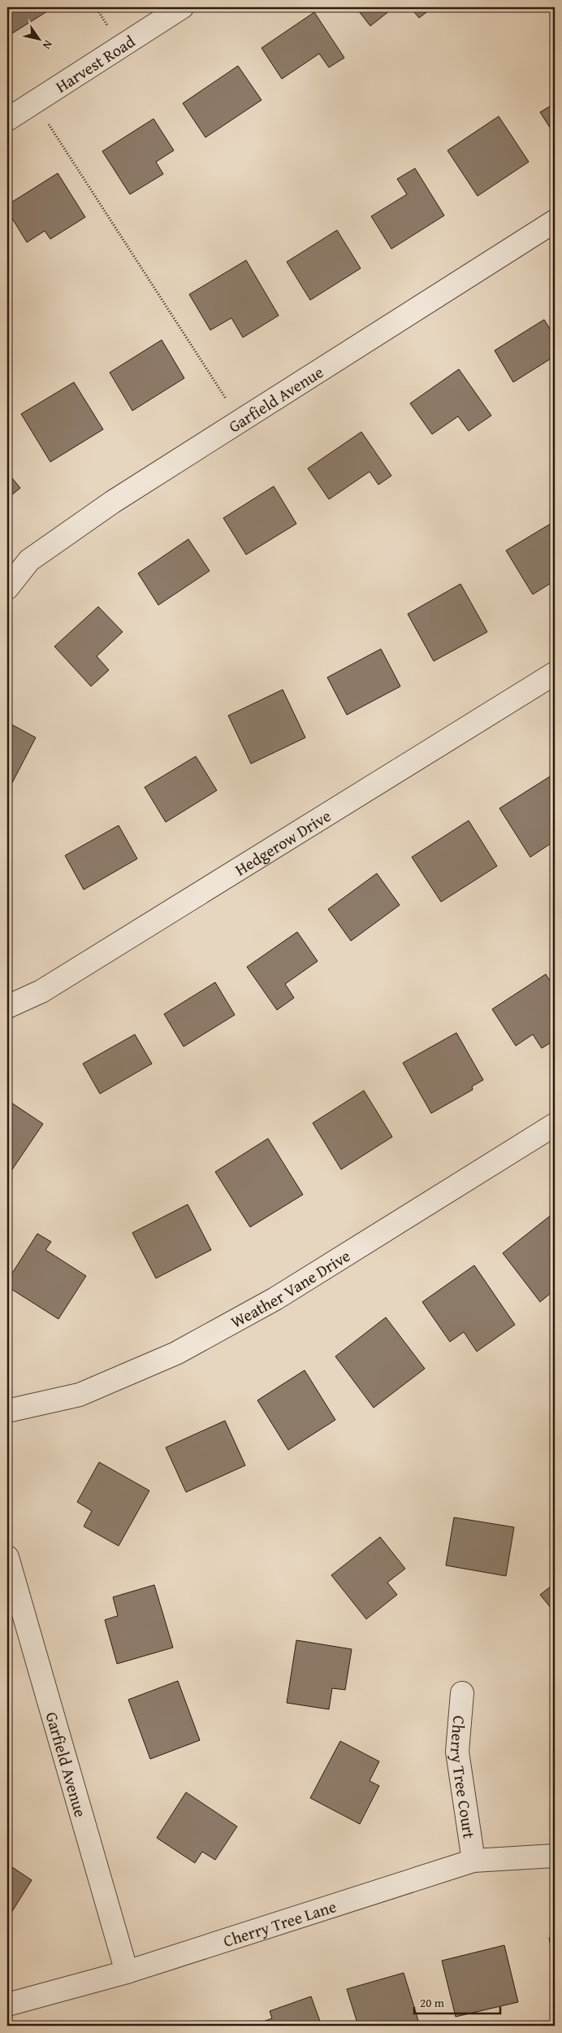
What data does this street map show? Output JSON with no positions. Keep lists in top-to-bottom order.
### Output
{
  "streets": {
    "street": [
      "Harvest Road",
      "Garfield Avenue",
      "Hedgerow Drive",
      "Weather Vane Drive",
      "Cherry Tree Court",
      "Cherry Tree Lane"
    ]
  },
  "crossings": [
    ["Garfield Avenue", "Cherry Tree Lane"],
    ["Cherry Tree Court", "Cherry Tree Lane"]
  ],
  "scale_bar": "20 m",
  "north": "bottom right"
}
